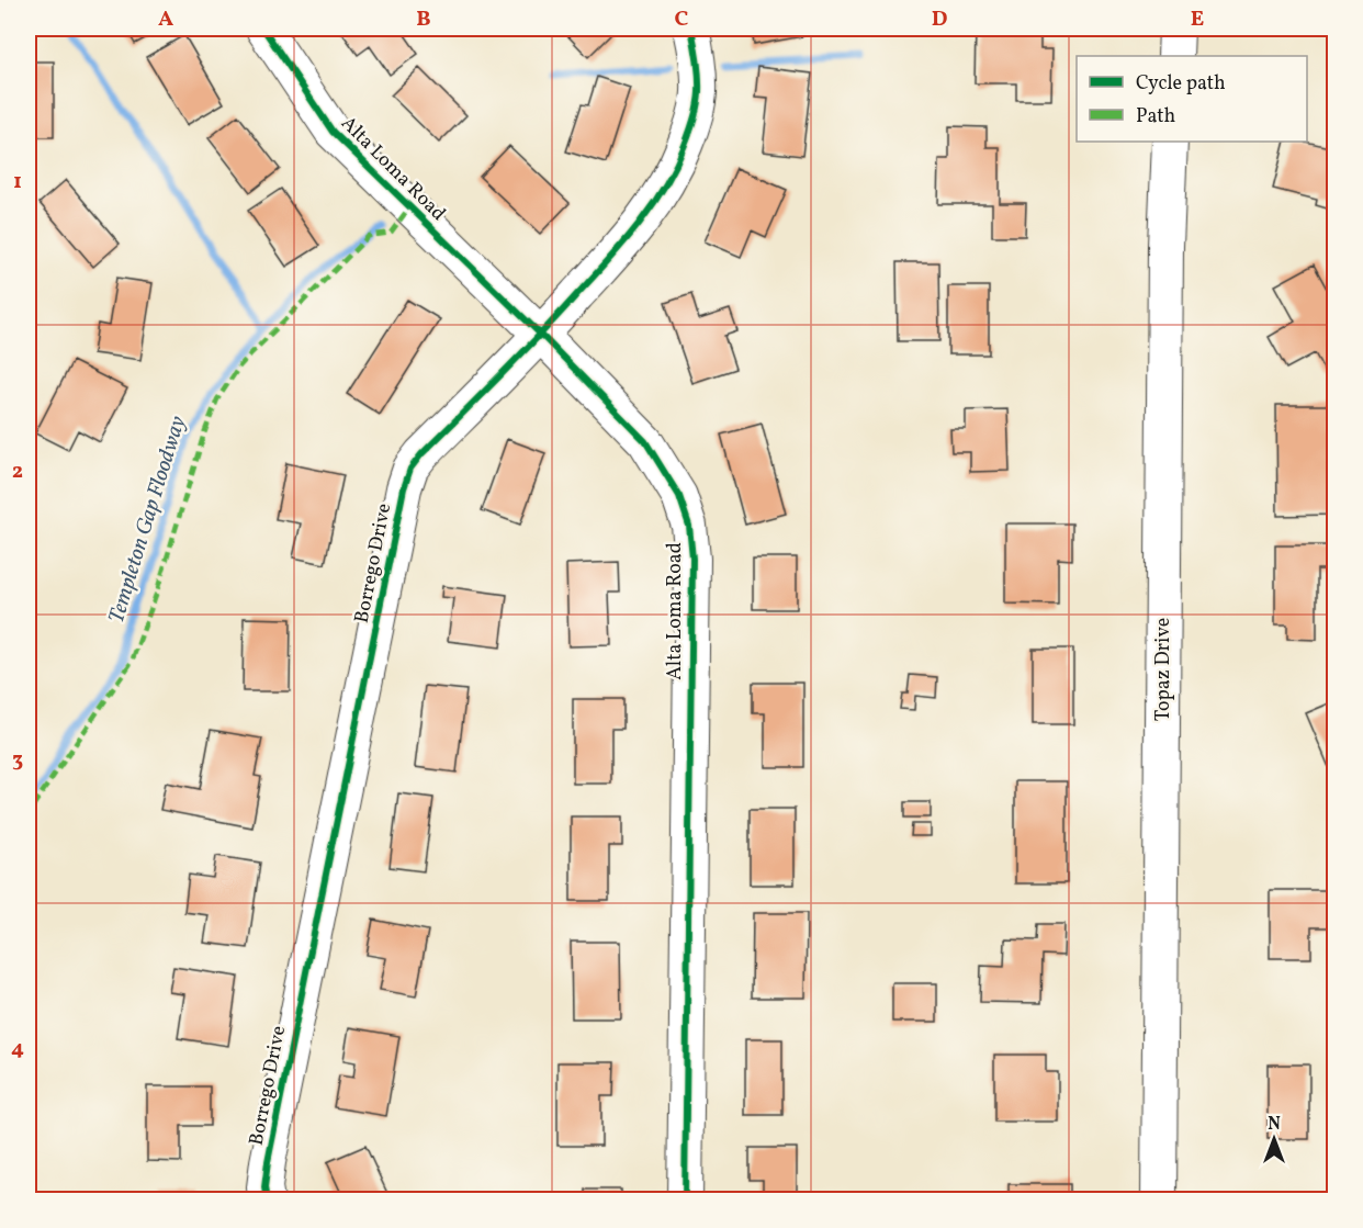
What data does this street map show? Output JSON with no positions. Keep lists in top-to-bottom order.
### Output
{
  "streets": {
    "street": ["Alta Loma Road", "Borrego Drive", "Topaz Drive"]
  },
  "crossings": [
    ["Alta Loma Road", "Borrego Drive"]
  ],
  "water": ["Templeton Gap Floodway"],
  "legend": ["Cycle path", "Path"],
  "north": "top",
  "grid": {
    "columns": [
      "A",
      "B",
      "C",
      "D",
      "E"
    ],
    "rows": [
      "1",
      "2",
      "3",
      "4"
    ]
  }
}
